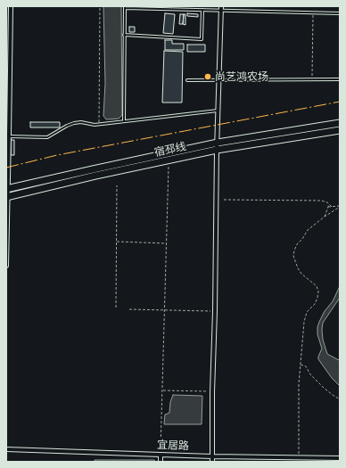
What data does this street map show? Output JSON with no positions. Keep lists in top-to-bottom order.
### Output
{
  "streets": {
    "main road": ["宿邳线"],
    "street": ["宜居路"]
  },
  "places": ["尚艺鸿农场"]
}
